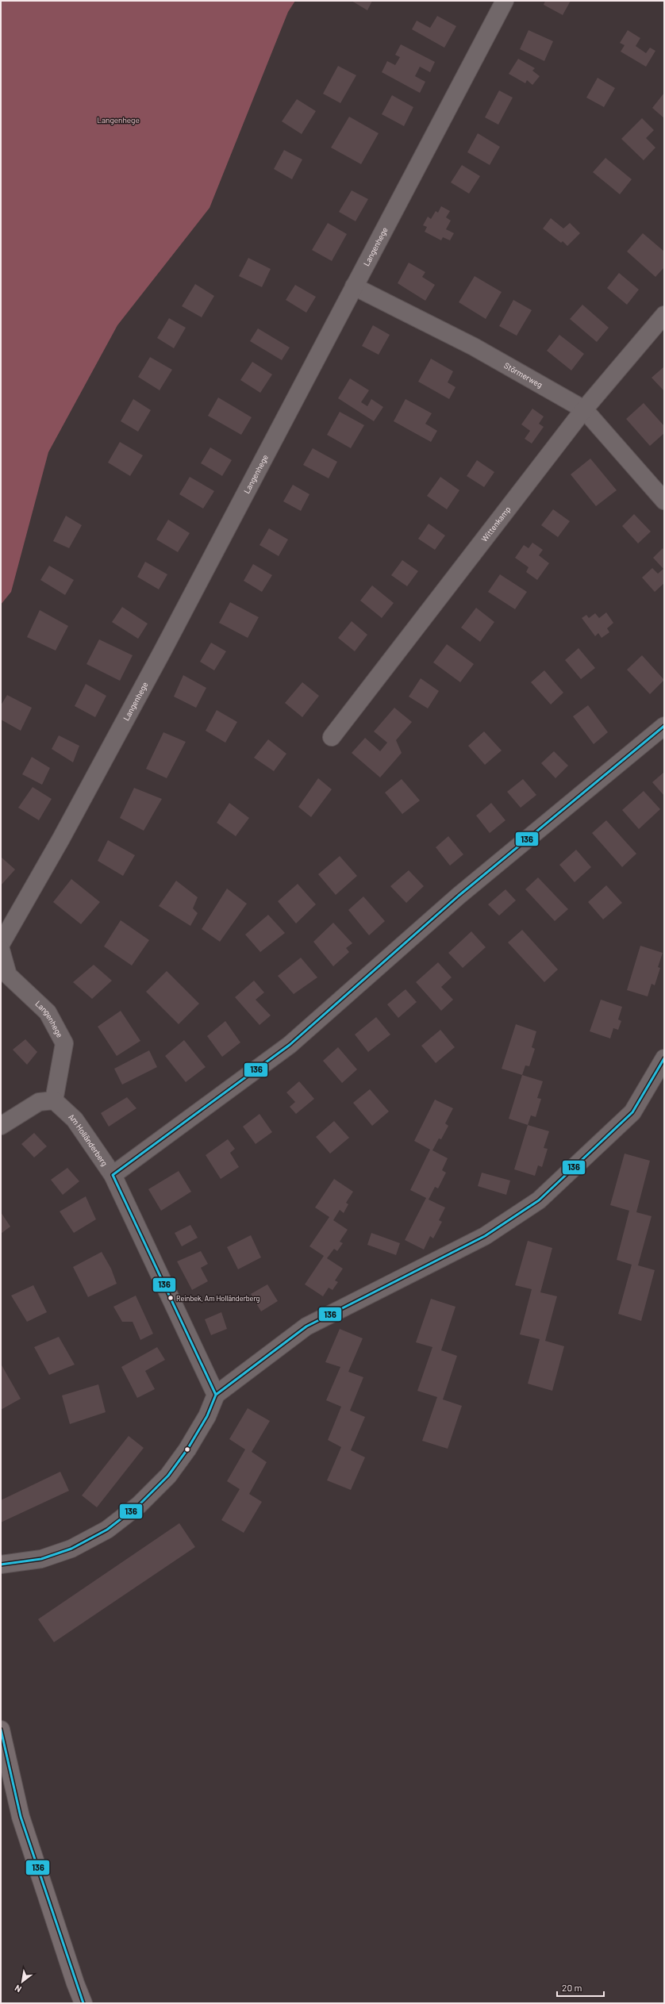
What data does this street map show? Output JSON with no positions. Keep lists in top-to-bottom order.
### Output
{
  "streets": {
    "street": [
      "Langenhege",
      "Störmerweg",
      "Wittenkamp",
      "Am Holländerberg"
    ]
  },
  "crossings": [
    ["Langenhege", "Störmerweg"],
    ["Langenhege", "Am Holländerberg"],
    ["Störmerweg", "Wittenkamp"]
  ],
  "parks": ["Langenhege"],
  "places": ["Reinbek, Am Holländerberg"],
  "lines": ["transit line 136"],
  "scale_bar": "20 m",
  "north": "bottom left"
}
